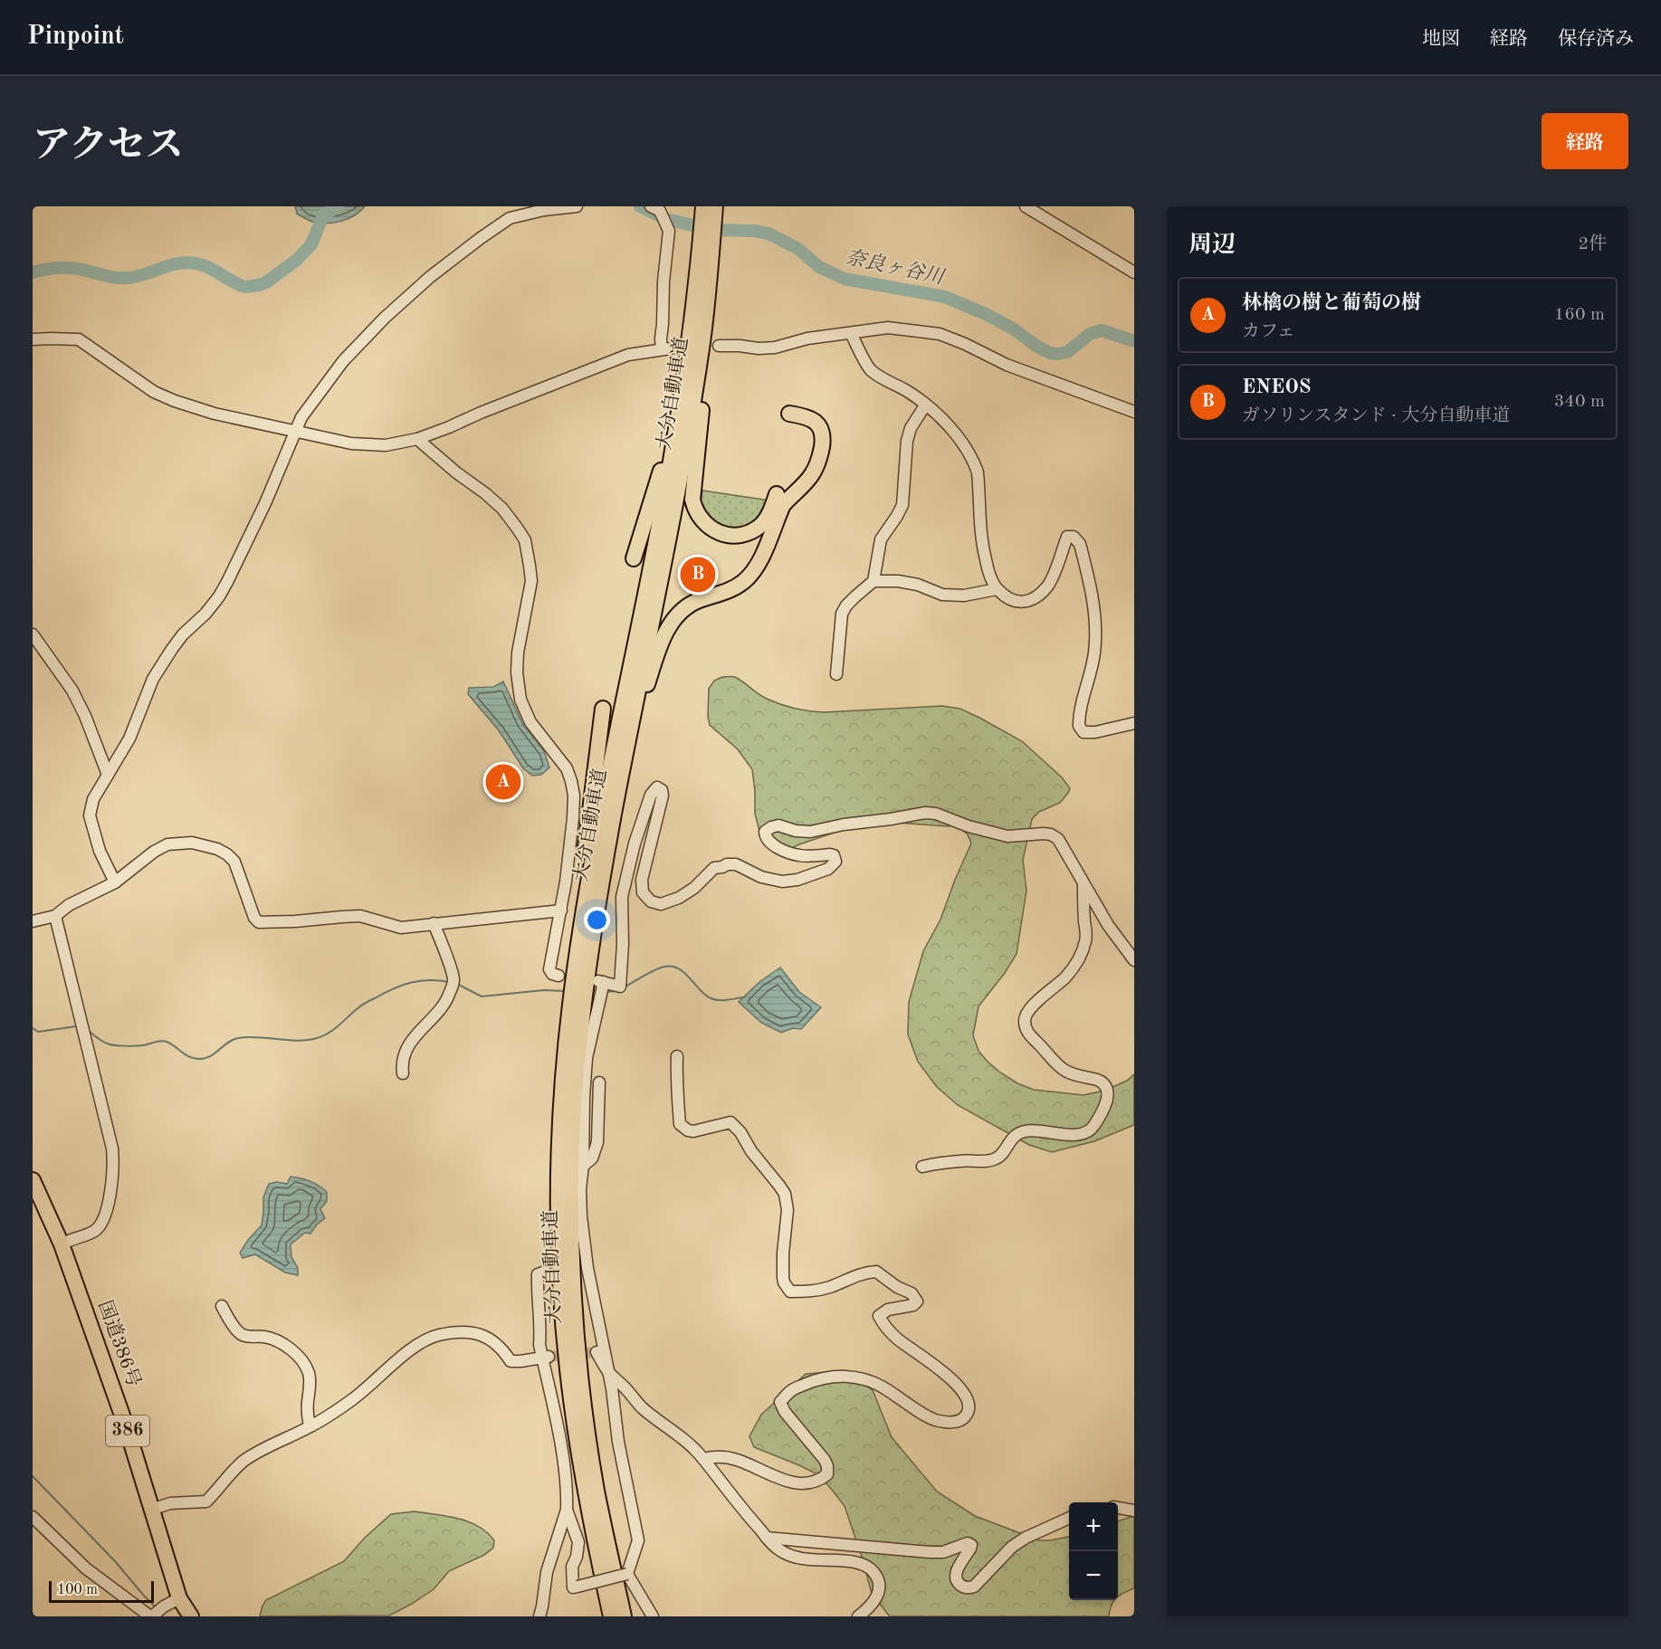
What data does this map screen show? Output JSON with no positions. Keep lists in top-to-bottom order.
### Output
{
  "streets": {
    "highway": ["大分自動車道", "国道386号", "386"]
  },
  "water": ["奈良ヶ谷川"],
  "scale_bar": "100 m",
  "page": {
    "header": "Pinpoint",
    "nav": ["地図", "経路", "保存済み"],
    "title": "アクセス",
    "buttons": "経路",
    "heading": ["周辺", "2件"],
    "list": [
      {
        "mark": "A",
        "name": "林檎の樹と葡萄の樹",
        "note": "カフェ",
        "value": "160 m"
      },
      {
        "mark": "B",
        "name": "ENEOS",
        "note": "ガソリンスタンド · 大分自動車道",
        "value": "340 m"
      }
    ],
    "pins": ["B", "A"],
    "map_buttons": ["+", "−"],
    "scale": "100 m"
  }
}
